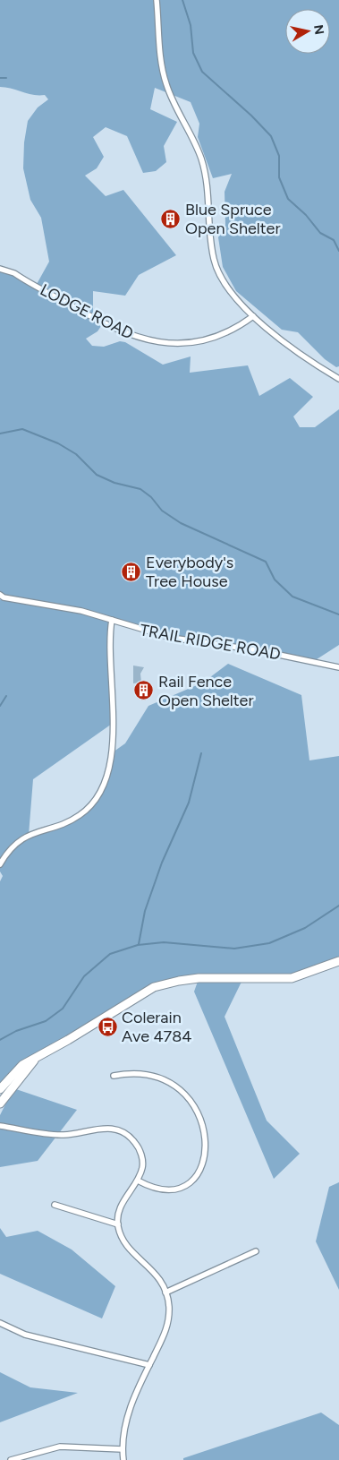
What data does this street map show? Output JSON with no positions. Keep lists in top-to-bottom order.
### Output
{
  "streets": {
    "street": ["LODGE ROAD", "TRAIL RIDGE ROAD"]
  },
  "places": {
    "building": ["Blue Spruce Open Shelter", "Everybody's Tree House", "Rail Fence Open Shelter"],
    "bus stop": ["Colerain Ave 4784"]
  },
  "north": "right"
}
